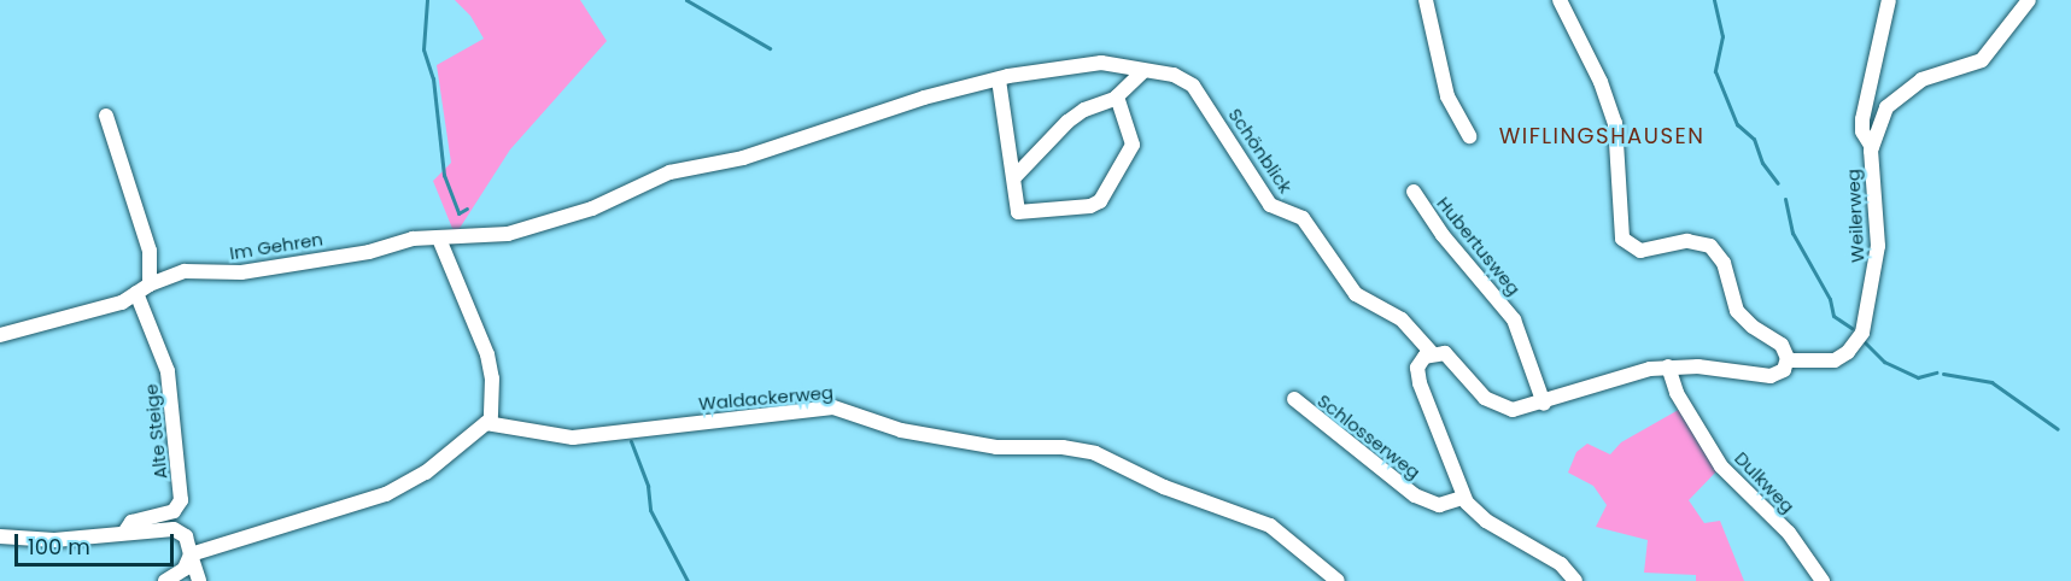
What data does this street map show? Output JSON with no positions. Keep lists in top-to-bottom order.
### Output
{
  "streets": {
    "street": [
      "Schönblick",
      "Weilerweg",
      "Im Gehren",
      "Hubertusweg",
      "Waldackerweg",
      "Alte Steige",
      "Schlosserweg",
      "Dulkweg"
    ]
  },
  "crossings": [
    ["Schönblick", "Weilerweg"],
    ["Schönblick", "Im Gehren"],
    ["Schönblick", "Hubertusweg"],
    ["Schönblick", "Dulkweg"],
    ["Im Gehren", "Alte Steige"]
  ],
  "districts": ["WIFLINGSHAUSEN"],
  "scale_bar": "100 m"
}
